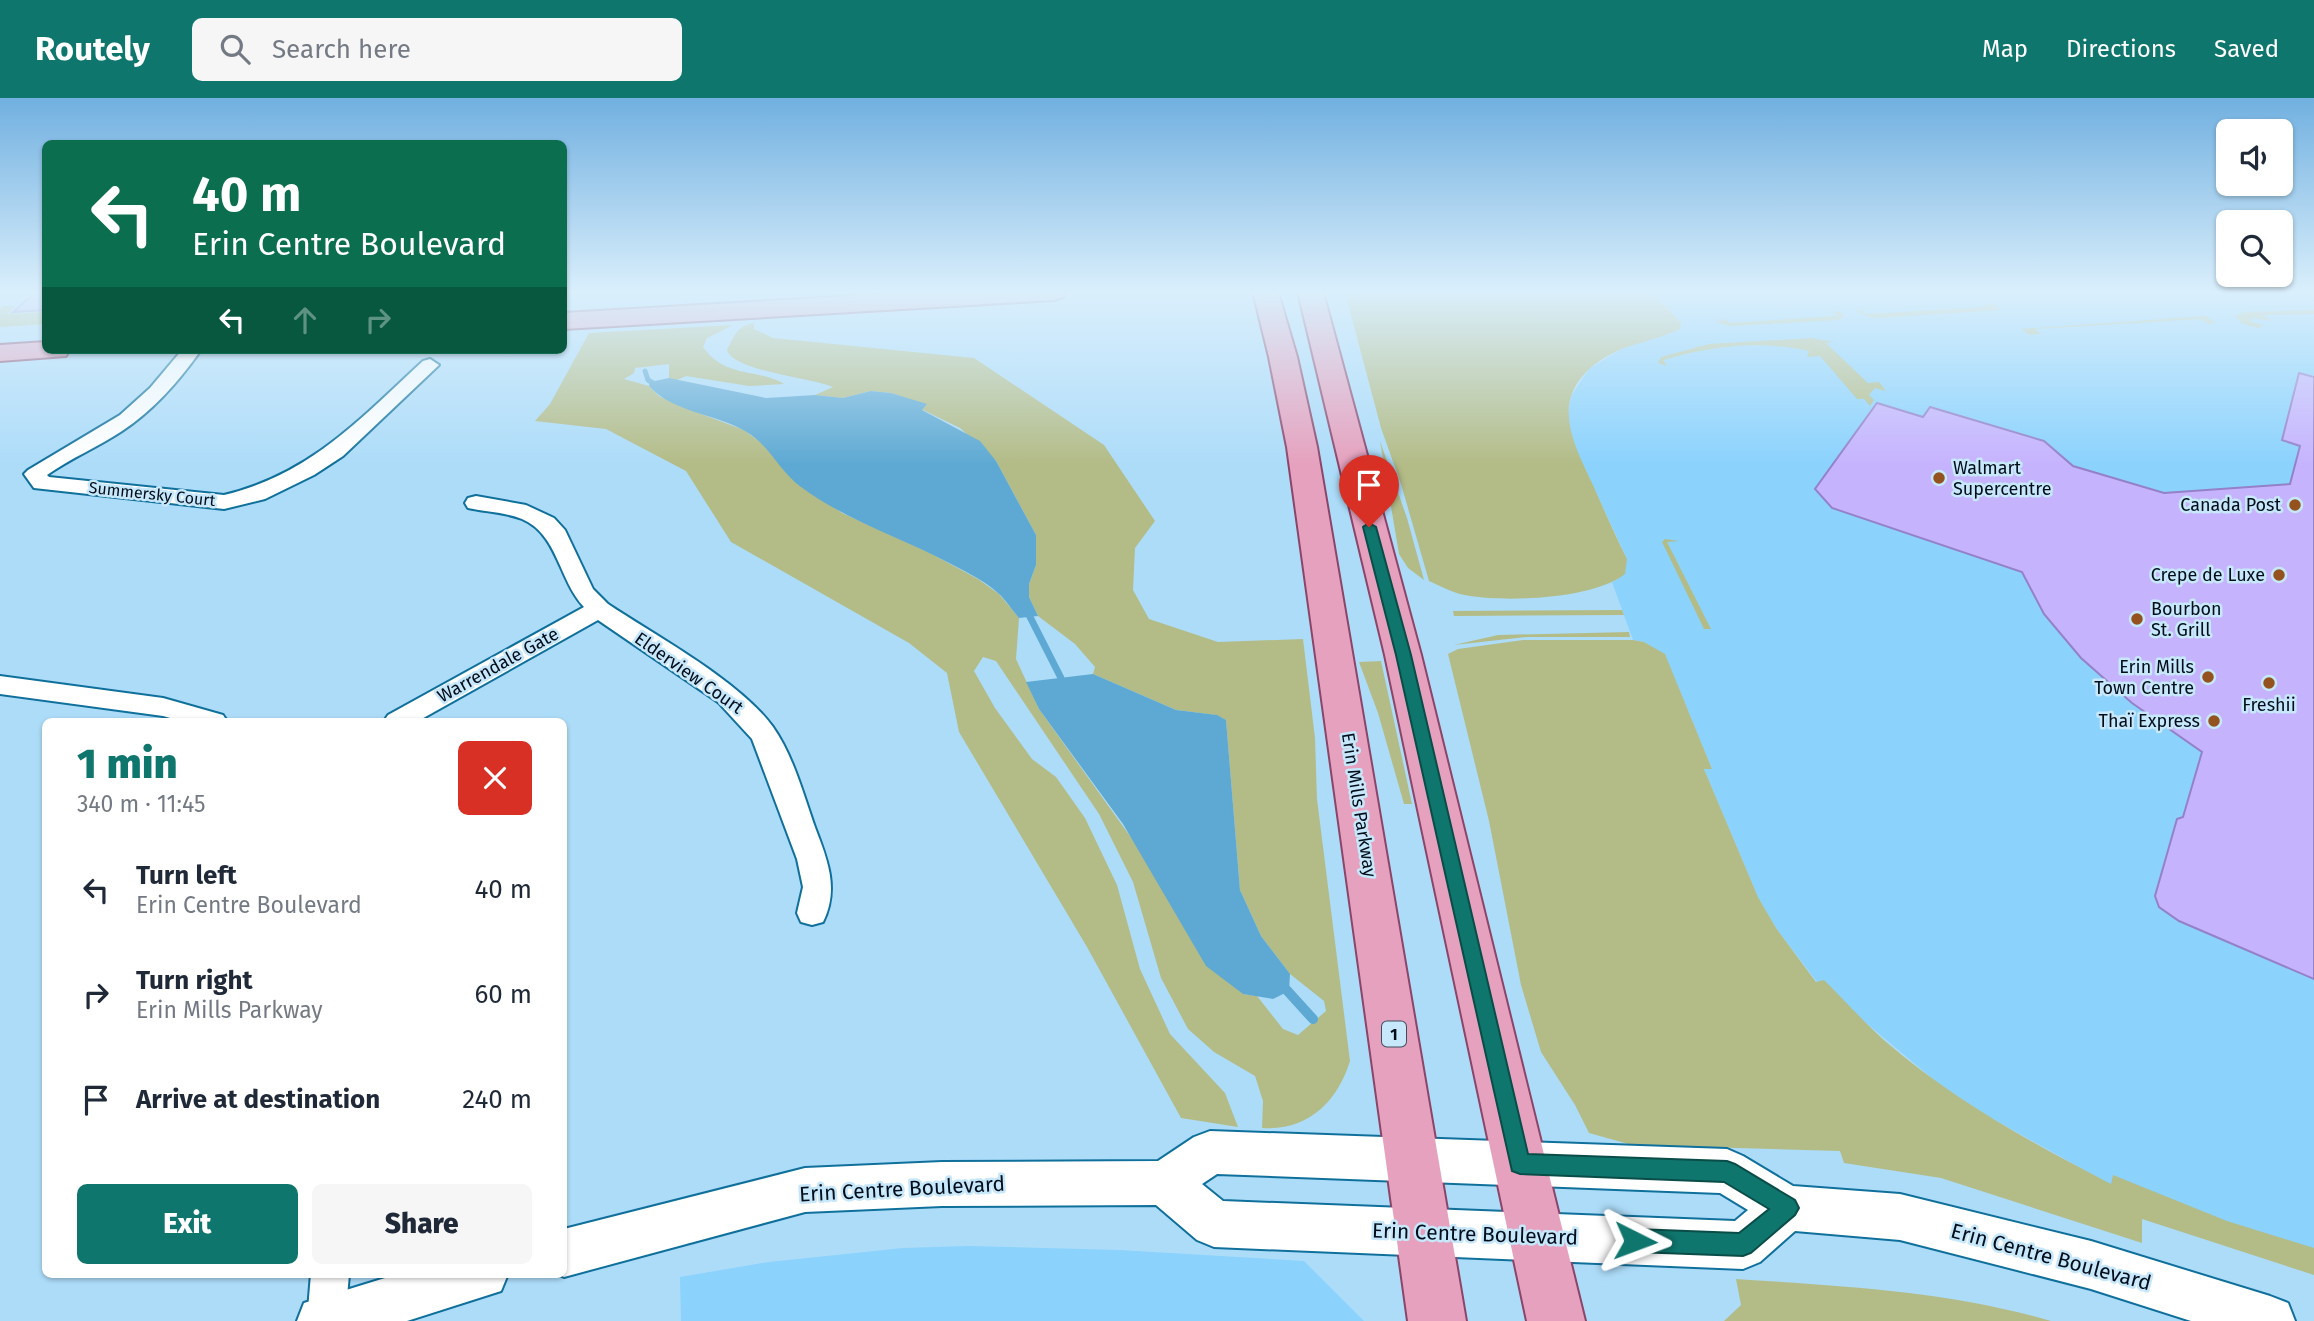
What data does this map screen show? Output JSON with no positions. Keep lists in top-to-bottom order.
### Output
{
  "streets": {
    "main road": ["Erin Mills Parkway", "1"],
    "street": [
      "Summersky Court",
      "Warrendale Gate",
      "Elderview Court",
      "Erin Centre Boulevard"
    ]
  },
  "crossings": [
    ["Warrendale Gate", "Elderview Court"],
    ["Erin Mills Parkway", "Erin Centre Boulevard"]
  ],
  "places": [
    "Walmart Supercentre",
    "Canada Post",
    "Crepe de Luxe",
    "Bourbon St. Grill",
    "Erin Mills Town Centre",
    "Freshii",
    "Thaï Express"
  ],
  "page": {
    "header": "Routely",
    "search": "Search here",
    "nav": ["Map", "Directions", "Saved"],
    "turn": ["40 m", "Erin Centre Boulevard"],
    "heading": ["1 min", "340 m · 11:45"],
    "list": [
      {
        "name": "Turn left",
        "note": "Erin Centre Boulevard",
        "value": "40 m"
      },
      {
        "name": "Turn right",
        "note": "Erin Mills Parkway",
        "value": "60 m"
      },
      {
        "name": "Arrive at destination",
        "value": "240 m"
      }
    ],
    "buttons": ["Exit", "Share"]
  }
}
